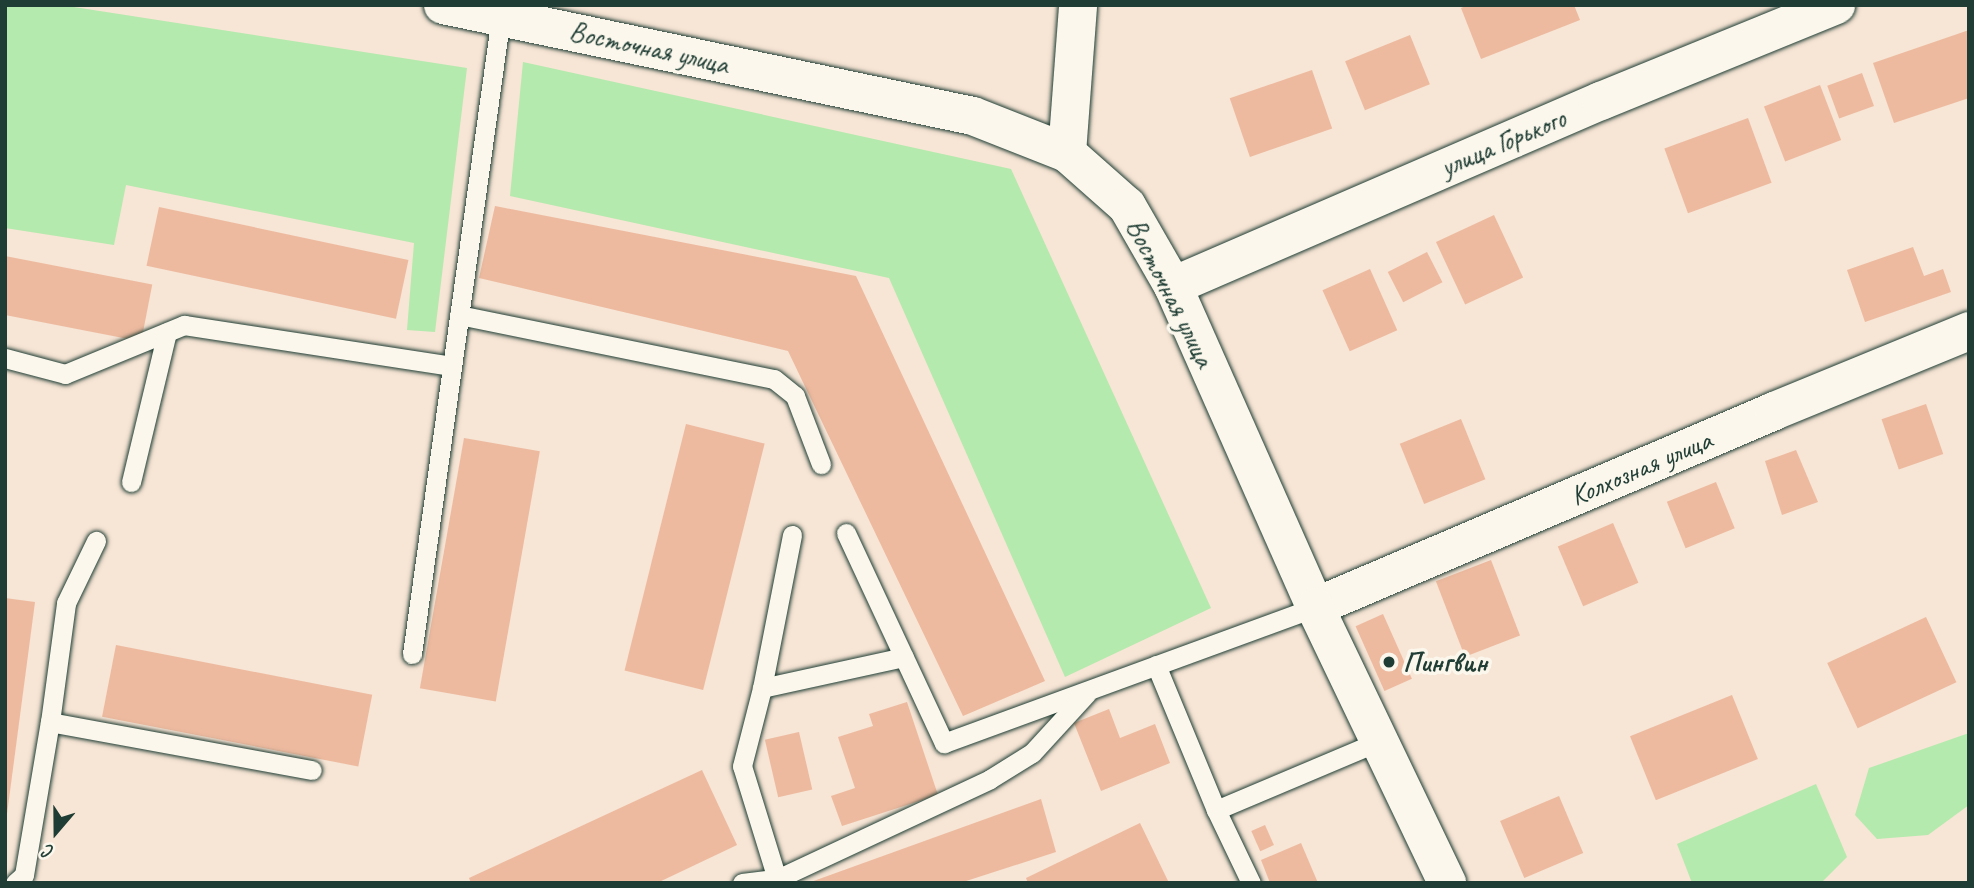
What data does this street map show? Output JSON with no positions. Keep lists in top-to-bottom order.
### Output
{
  "streets": {
    "street": ["Восточная улица", "улица Горького", "Колхозная улица"]
  },
  "crossings": [
    ["Восточная улица", "улица Горького"],
    ["Восточная улица", "Колхозная улица"]
  ],
  "places": ["Пингвин"],
  "north": "bottom"
}
